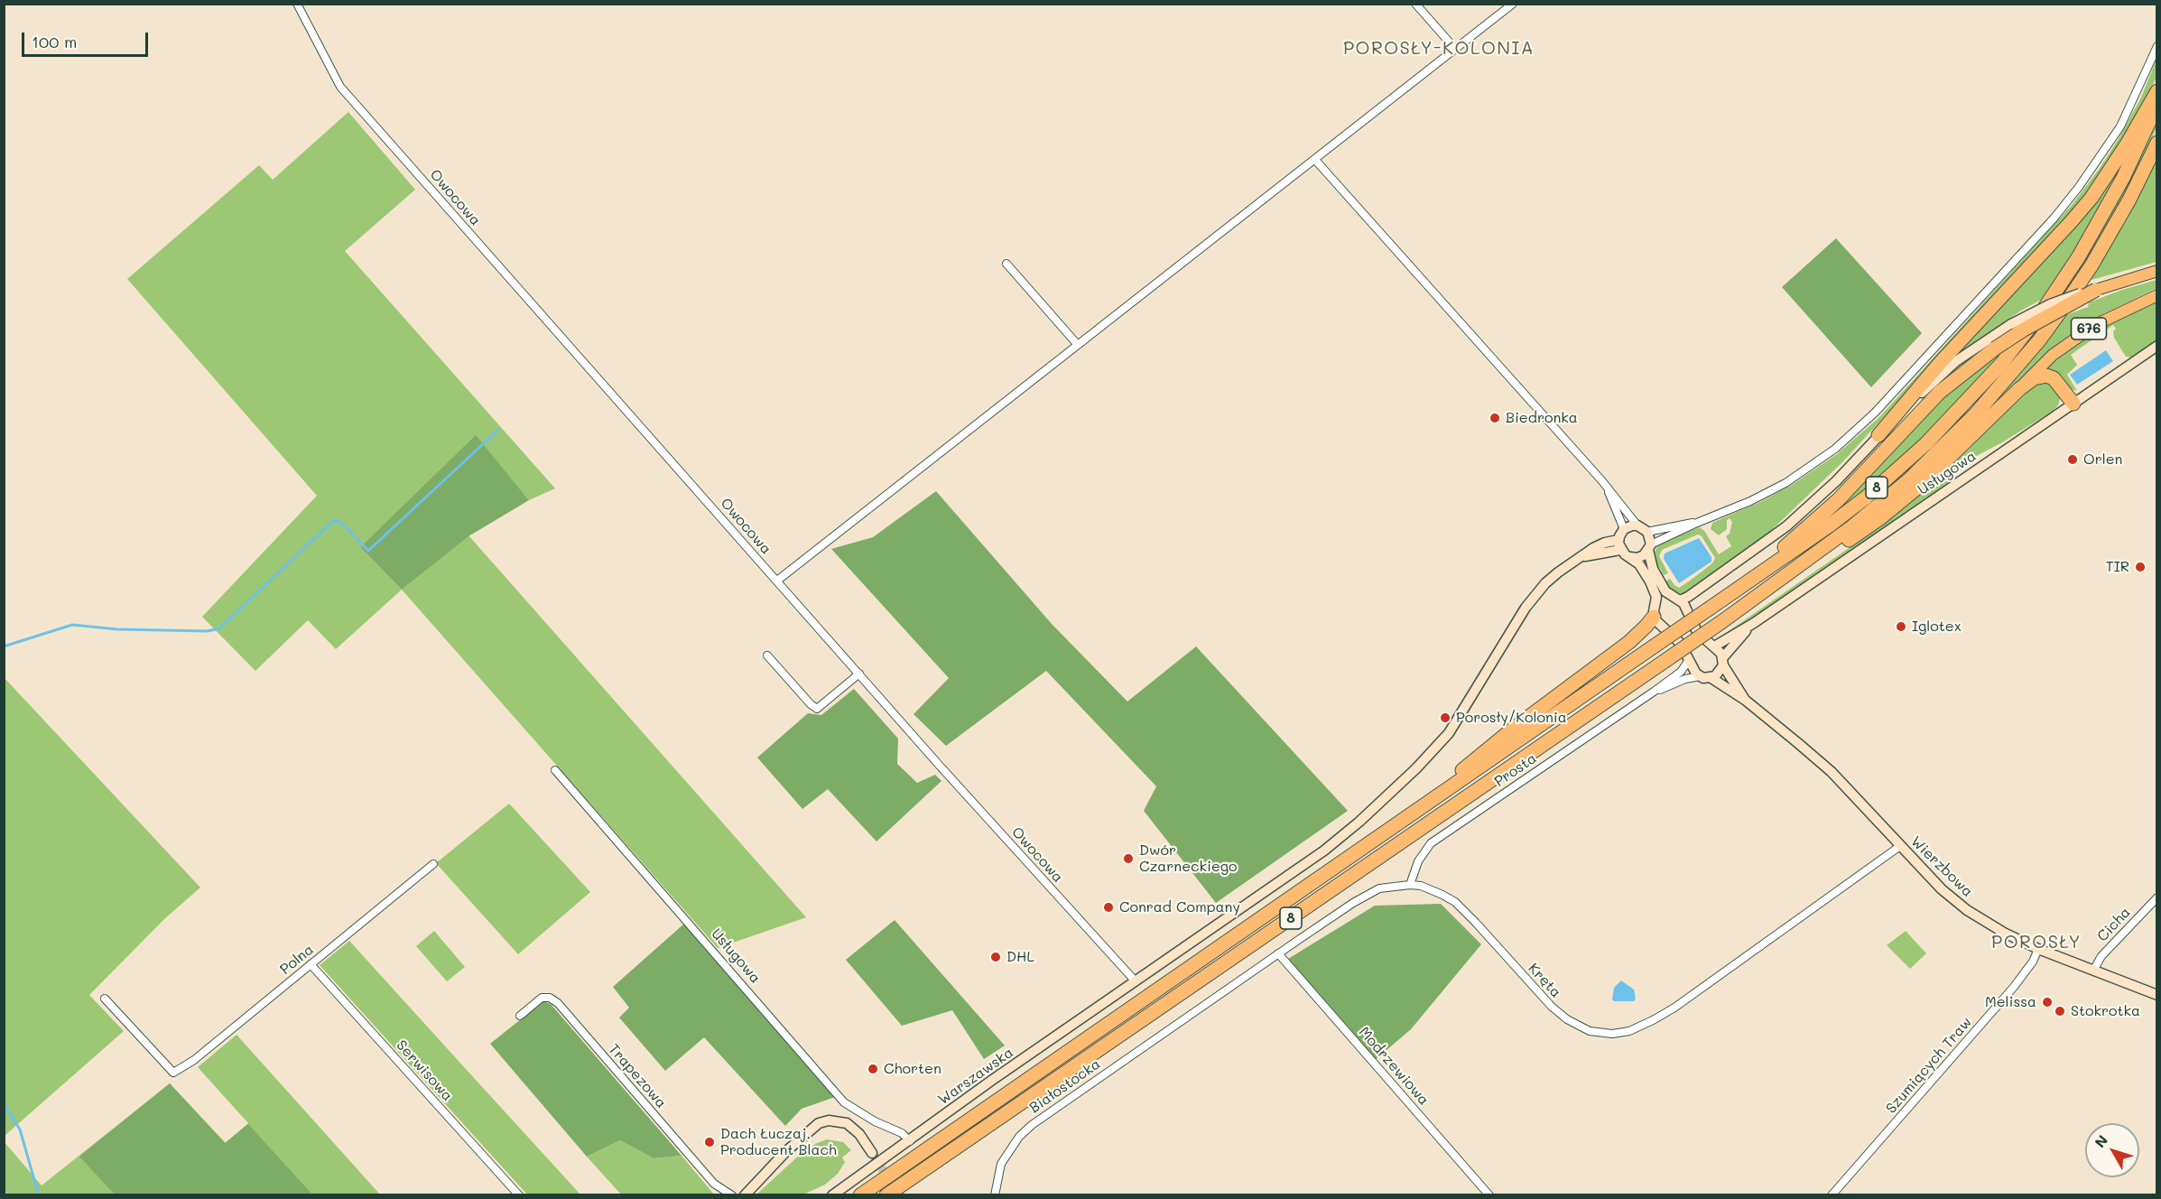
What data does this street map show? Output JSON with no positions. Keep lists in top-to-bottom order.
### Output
{
  "streets": {
    "highway": ["8"],
    "main road": ["676"],
    "street": [
      "Owocowa",
      "Usługowa",
      "Prosta",
      "Wierzbowa",
      "Cicha",
      "Polna",
      "Kręta",
      "Szumiących Traw",
      "Modrzewiowa",
      "Serwisowa",
      "Trapezowa",
      "Warszawska",
      "Białostocka"
    ]
  },
  "crossings": [
    ["Owocowa", "Warszawska"],
    ["Usługowa", "Warszawska"],
    ["Prosta", "Kręta"],
    ["Wierzbowa", "Cicha"],
    ["Wierzbowa", "Kręta"],
    ["Wierzbowa", "Szumiących Traw"],
    ["Wierzbowa", "Warszawska"],
    ["Polna", "Serwisowa"],
    ["Kręta", "Modrzewiowa"],
    ["Kręta", "Białostocka"]
  ],
  "districts": ["POROSŁY-KOLONIA", "POROSŁY"],
  "places": [
    "Biedronka",
    "Orlen",
    "TIR",
    "Iglotex",
    "Porosły/Kolonia",
    "Dwór Czarneckiego",
    "Conrad Company",
    "DHL",
    "Melissa",
    "Stokrotka",
    "Chorten",
    "Dach Łuczaj. Producent Blach"
  ],
  "scale_bar": "100 m",
  "north": "top left"
}
